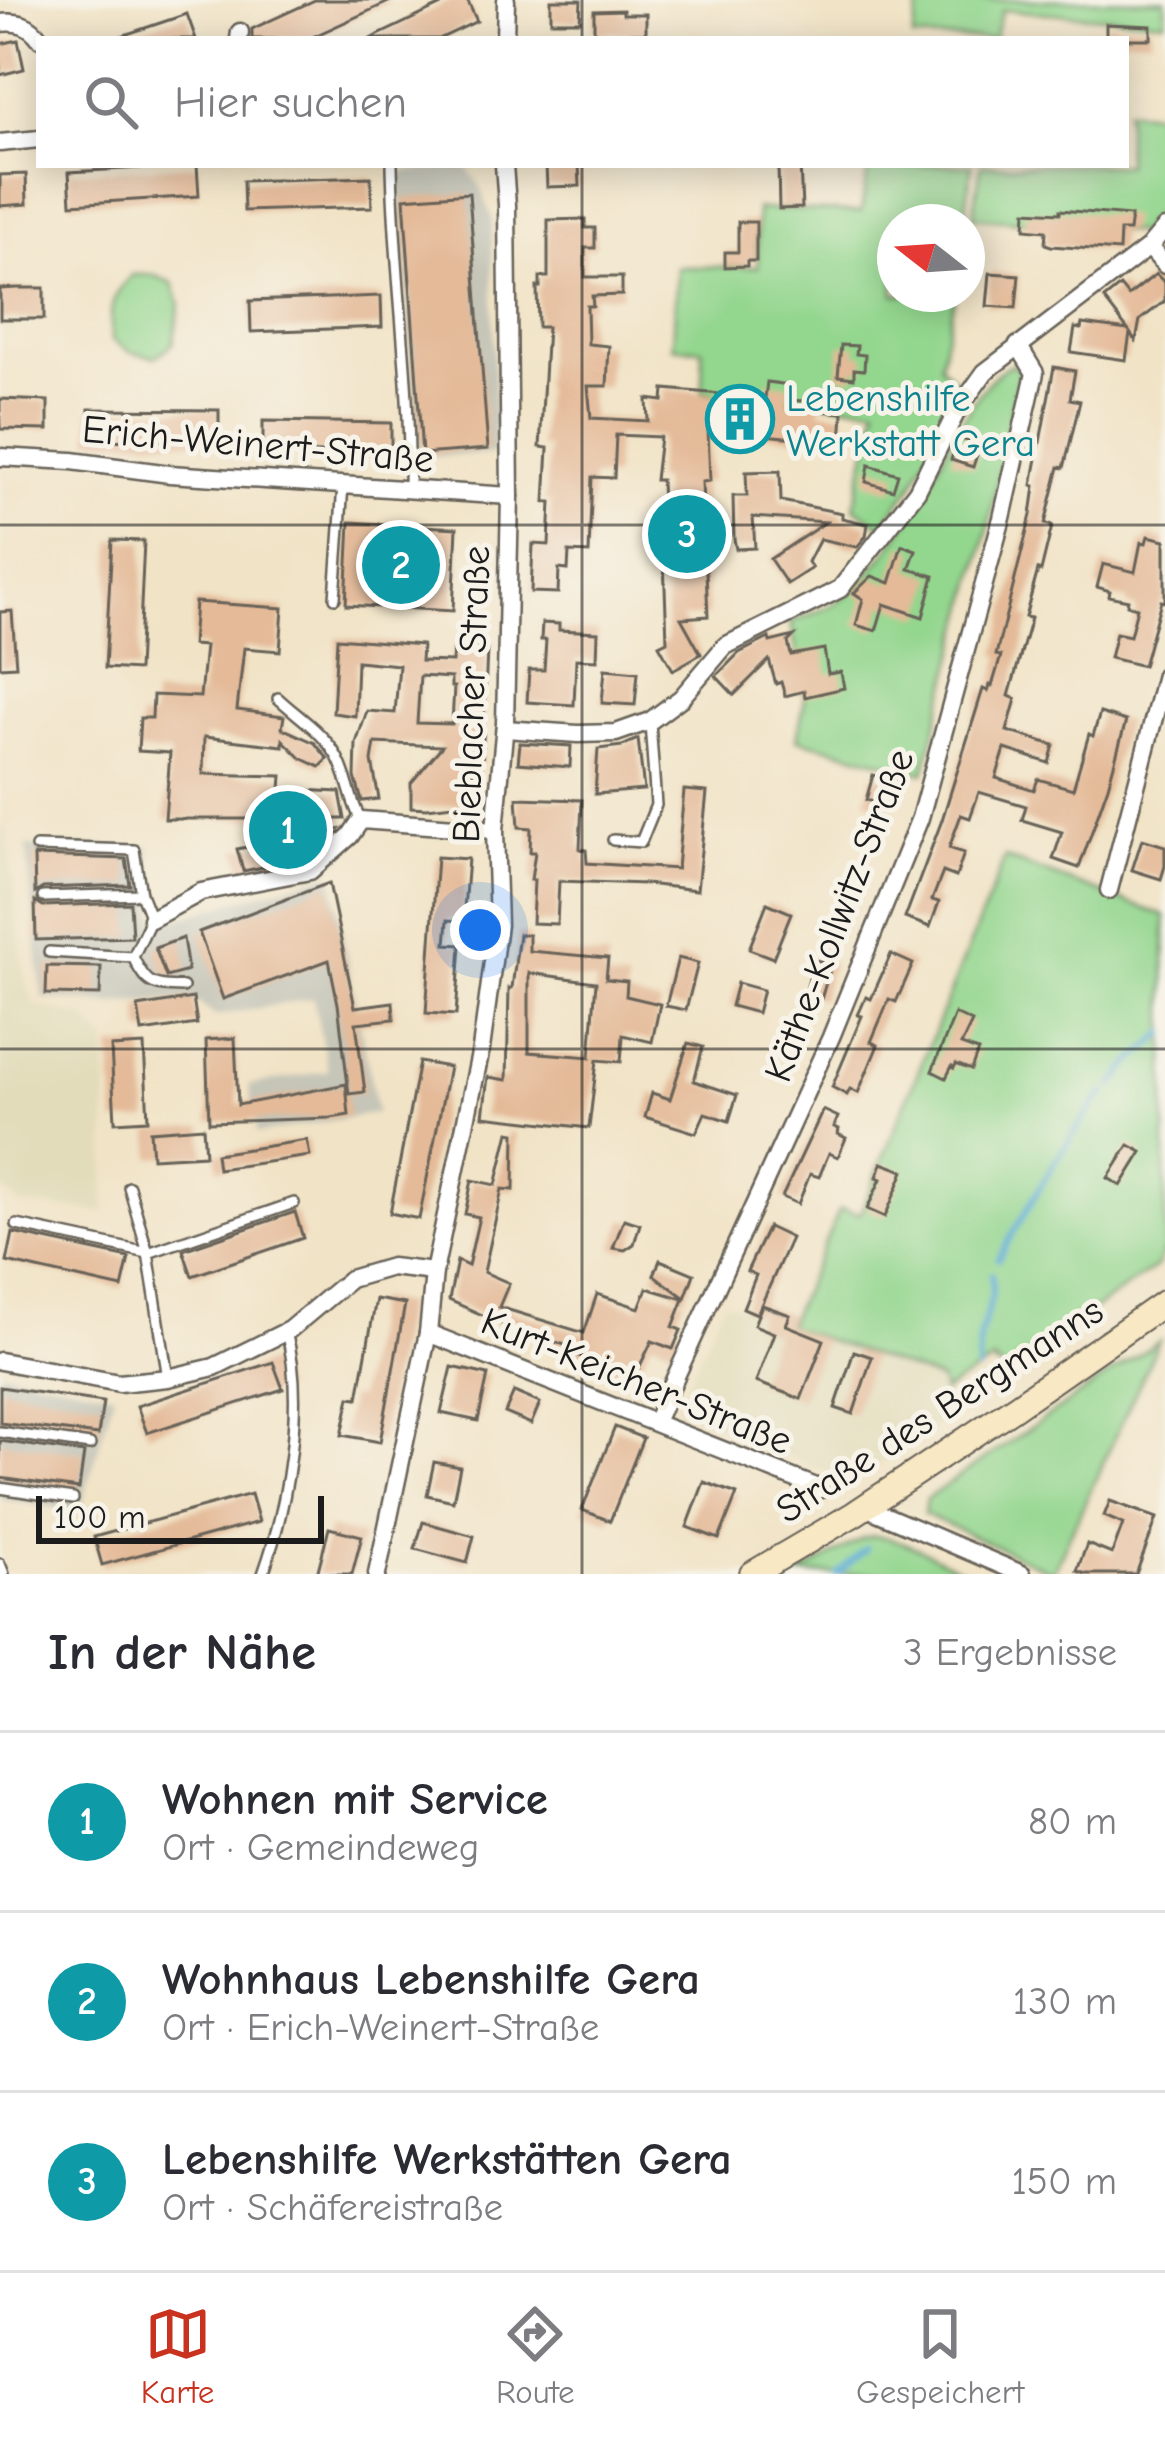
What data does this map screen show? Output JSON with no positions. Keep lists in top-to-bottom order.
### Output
{
  "streets": {
    "main road": ["Straße des Bergmanns"],
    "street": [
      "Erich-Weinert-Straße",
      "Bieblacher Straße",
      "Käthe-Kollwitz-Straße",
      "Kurt-Keicher-Straße"
    ]
  },
  "crossings": [
    ["Erich-Weinert-Straße", "Bieblacher Straße"],
    ["Bieblacher Straße", "Kurt-Keicher-Straße"],
    ["Käthe-Kollwitz-Straße", "Kurt-Keicher-Straße"]
  ],
  "places": {
    "building": ["Lebenshilfe Werkstatt Gera"]
  },
  "scale_bar": "100 m",
  "north": "left",
  "page": {
    "search": "Hier suchen",
    "pins": ["3", "2", "1"],
    "scale": "100 m",
    "heading": ["In der Nähe", "3 Ergebnisse"],
    "list": [
      {
        "mark": "1",
        "name": "Wohnen mit Service",
        "note": "Ort · Gemeindeweg",
        "value": "80 m"
      },
      {
        "mark": "2",
        "name": "Wohnhaus Lebenshilfe Gera",
        "note": "Ort · Erich-Weinert-Straße",
        "value": "130 m"
      },
      {
        "mark": "3",
        "name": "Lebenshilfe Werkstätten Gera",
        "note": "Ort · Schäfereistraße",
        "value": "150 m"
      }
    ],
    "nav": ["Karte", "Route", "Gespeichert"]
  }
}
